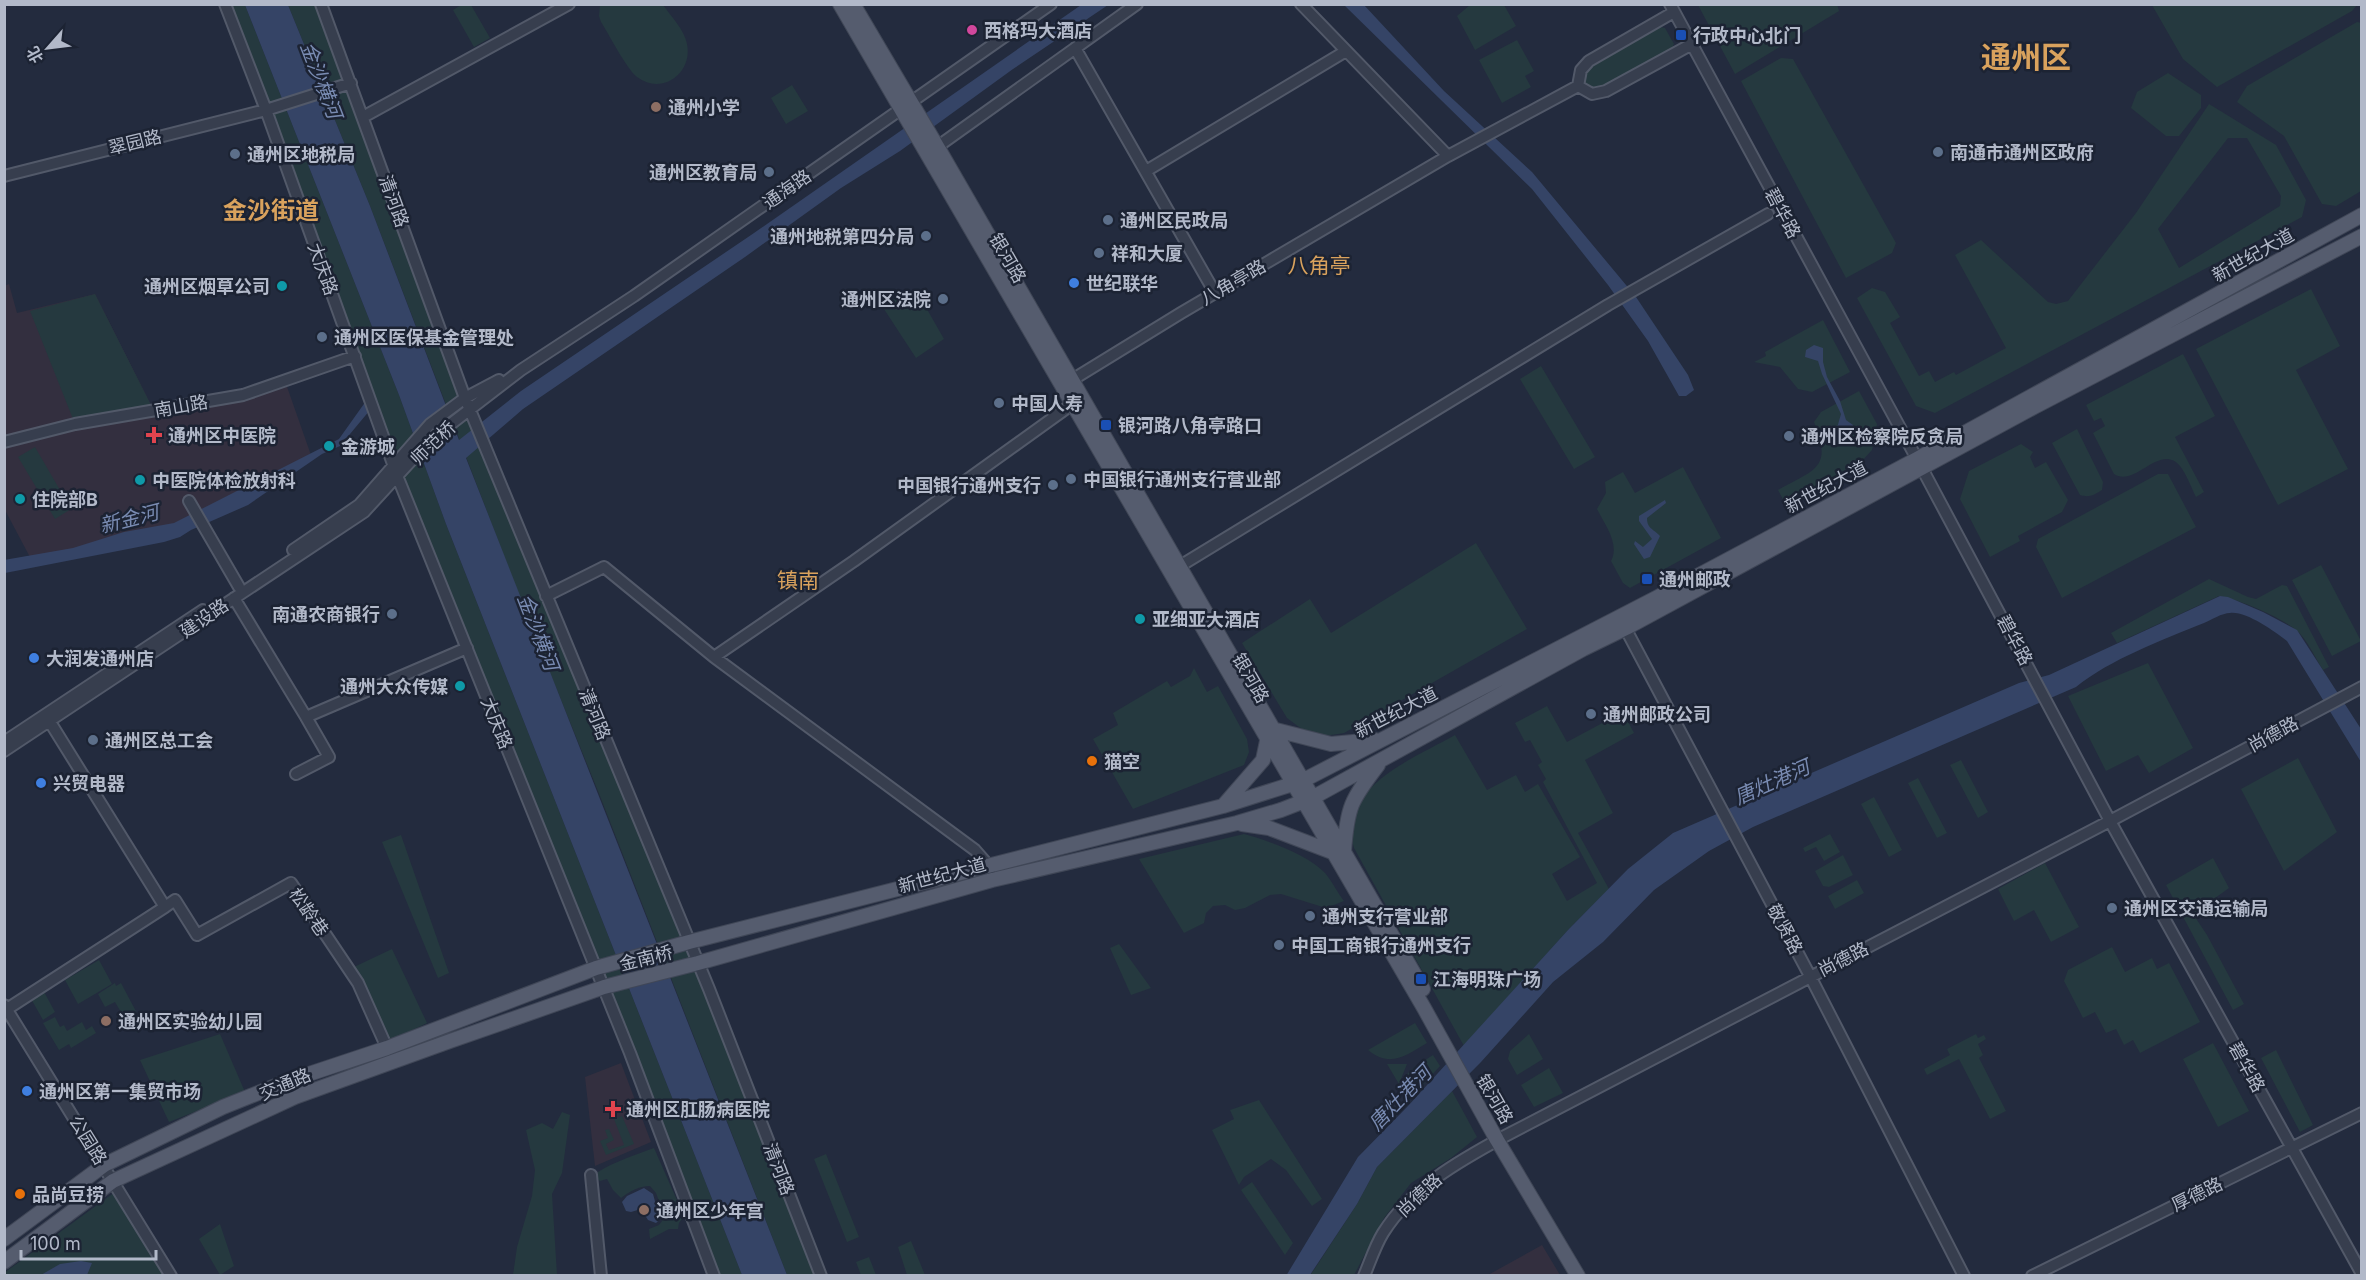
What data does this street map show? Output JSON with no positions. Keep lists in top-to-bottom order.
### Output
{
  "streets": {
    "main road": [
      "新世纪大道",
      "银河路",
      "金南桥",
      "交通路"
    ],
    "street": [
      "翠园路",
      "通海路",
      "清河路",
      "碧华路",
      "大庆路",
      "八角亭路",
      "南山路",
      "师范桥",
      "建设路",
      "尚德路",
      "松龄巷",
      "敬贤路",
      "公园路",
      "厚德路"
    ]
  },
  "crossings": [
    ["翠园路", "清河路"],
    ["翠园路", "大庆路"],
    ["通海路", "清河路"],
    ["通海路", "银河路"],
    ["通海路", "师范桥"],
    ["清河路", "新世纪大道"],
    ["清河路", "师范桥"],
    ["清河路", "金南桥"],
    ["碧华路", "新世纪大道"],
    ["碧华路", "尚德路"],
    ["碧华路", "厚德路"],
    ["新世纪大道", "银河路"],
    ["新世纪大道", "敬贤路"],
    ["新世纪大道", "金南桥"],
    ["银河路", "八角亭路"],
    ["银河路", "尚德路"],
    ["大庆路", "南山路"],
    ["大庆路", "师范桥"],
    ["大庆路", "建设路"],
    ["大庆路", "金南桥"],
    ["大庆路", "交通路"],
    ["师范桥", "建设路"],
    ["尚德路", "敬贤路"],
    ["松龄巷", "交通路"],
    ["金南桥", "交通路"],
    ["交通路", "公园路"]
  ],
  "districts": [
    "通州区",
    "金沙街道",
    "八角亭",
    "镇南"
  ],
  "water": ["金沙横河", "新金河", "唐灶港河"],
  "places": {
    "other": [
      "西格玛大酒店",
      "通州小学",
      "南通市通州区政府",
      "通州区地税局",
      "通州区教育局",
      "通州区民政局",
      "通州地税第四分局",
      "祥和大厦",
      "世纪联华",
      "通州区烟草公司",
      "通州区法院",
      "通州区医保基金管理处",
      "中国人寿",
      "通州区检察院反贪局",
      "金游城",
      "中国银行通州支行营业部",
      "中医院体检放射科",
      "中国银行通州支行",
      "住院部B",
      "南通农商银行",
      "亚细亚大酒店",
      "大润发通州店",
      "通州大众传媒",
      "通州邮政公司",
      "通州区总工会",
      "猫空",
      "兴贸电器",
      "通州区交通运输局",
      "通州支行营业部",
      "中国工商银行通州支行",
      "通州区实验幼儿园",
      "通州区第一集贸市场",
      "品尚豆捞",
      "通州区少年宫"
    ],
    "transit": [
      "行政中心北门",
      "银河路八角亭路口",
      "通州邮政",
      "江海明珠广场"
    ],
    "health": ["通州区中医院", "通州区肛肠病医院"]
  },
  "scale_bar": "100 m",
  "north": "bottom left"
}
